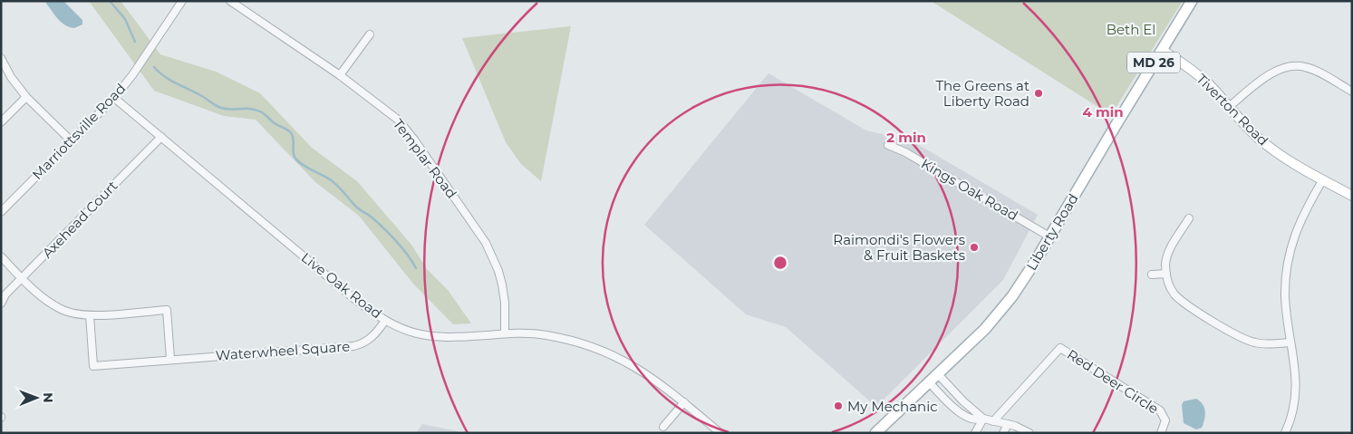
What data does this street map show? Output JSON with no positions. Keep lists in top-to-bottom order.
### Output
{
  "streets": {
    "main road": ["MD 26", "Liberty Road"],
    "street": [
      "Tiverton Road",
      "Marriottsville Road",
      "Templar Road",
      "Kings Oak Road",
      "Axehead Court",
      "Live Oak Road",
      "Waterwheel Square",
      "Red Deer Circle"
    ]
  },
  "crossings": [
    ["Tiverton Road", "Liberty Road"],
    ["Marriottsville Road", "Live Oak Road"],
    ["Templar Road", "Live Oak Road"],
    ["Kings Oak Road", "Liberty Road"],
    ["Axehead Court", "Live Oak Road"],
    ["Live Oak Road", "Waterwheel Square"]
  ],
  "parks": ["Beth El"],
  "places": ["The Greens at Liberty Road", "Raimondi's Flowers & Fruit Baskets", "My Mechanic"],
  "north": "right",
  "rings": ["4 min", "2 min"]
}
